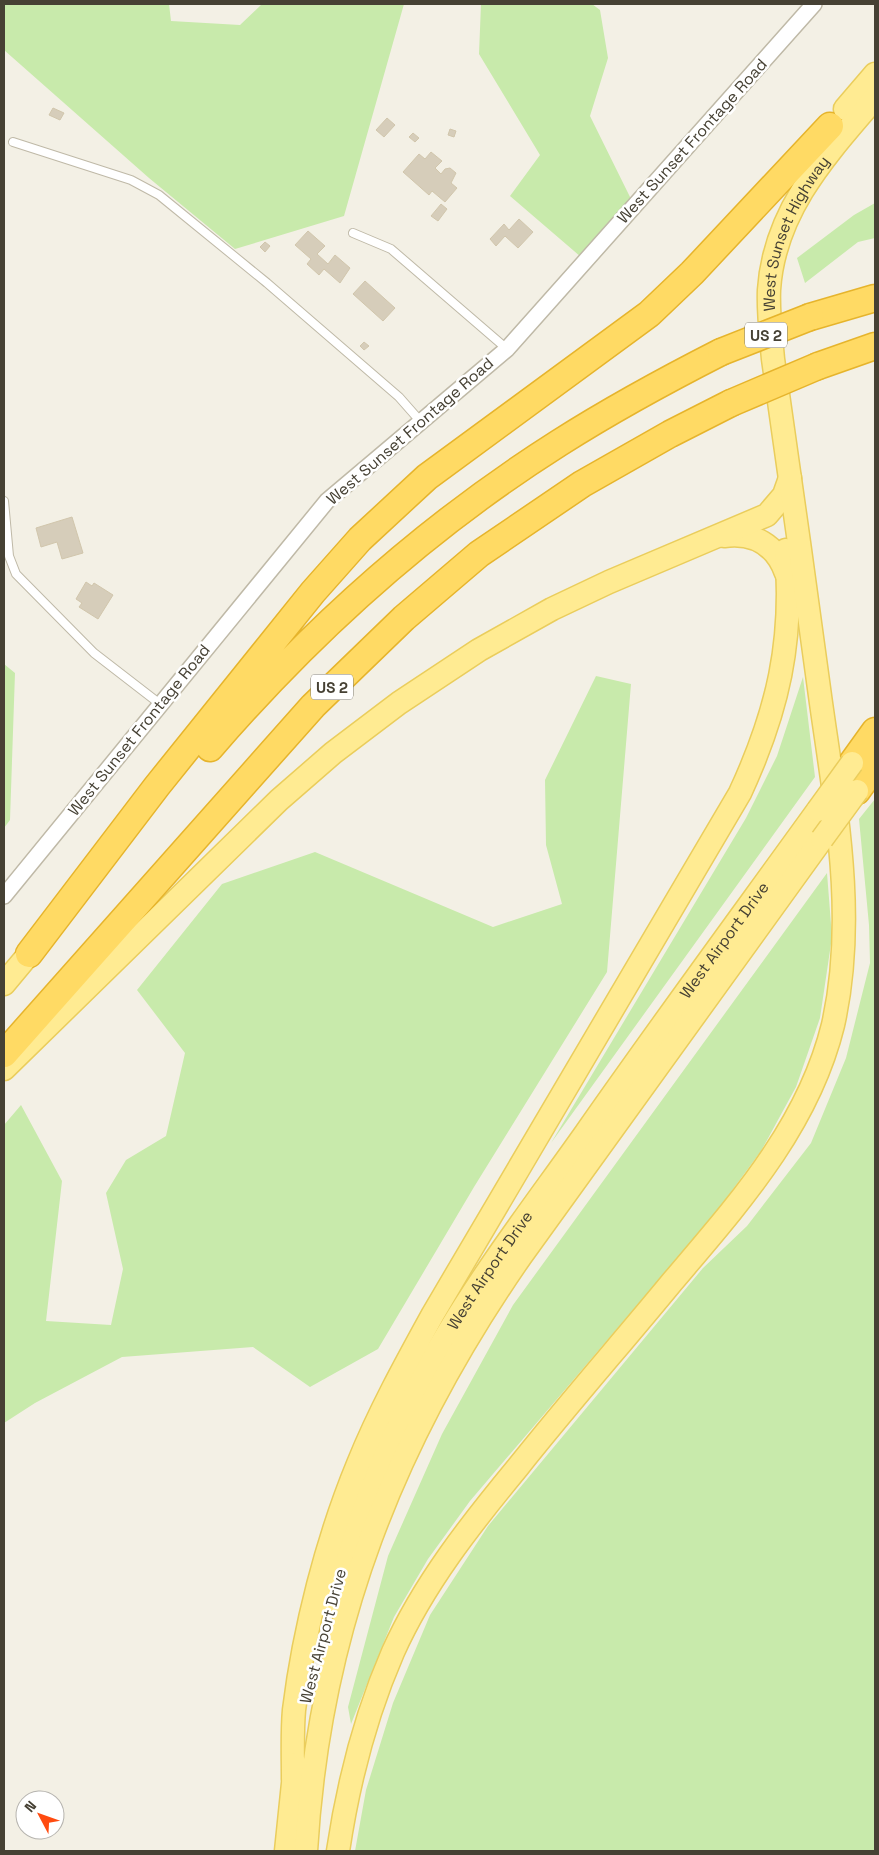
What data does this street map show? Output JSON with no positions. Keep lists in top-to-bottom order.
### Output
{
  "streets": {
    "highway": ["US 2"],
    "main road": ["West Sunset Highway", "West Airport Drive"],
    "street": ["West Sunset Frontage Road"]
  },
  "north": "top left"
}
